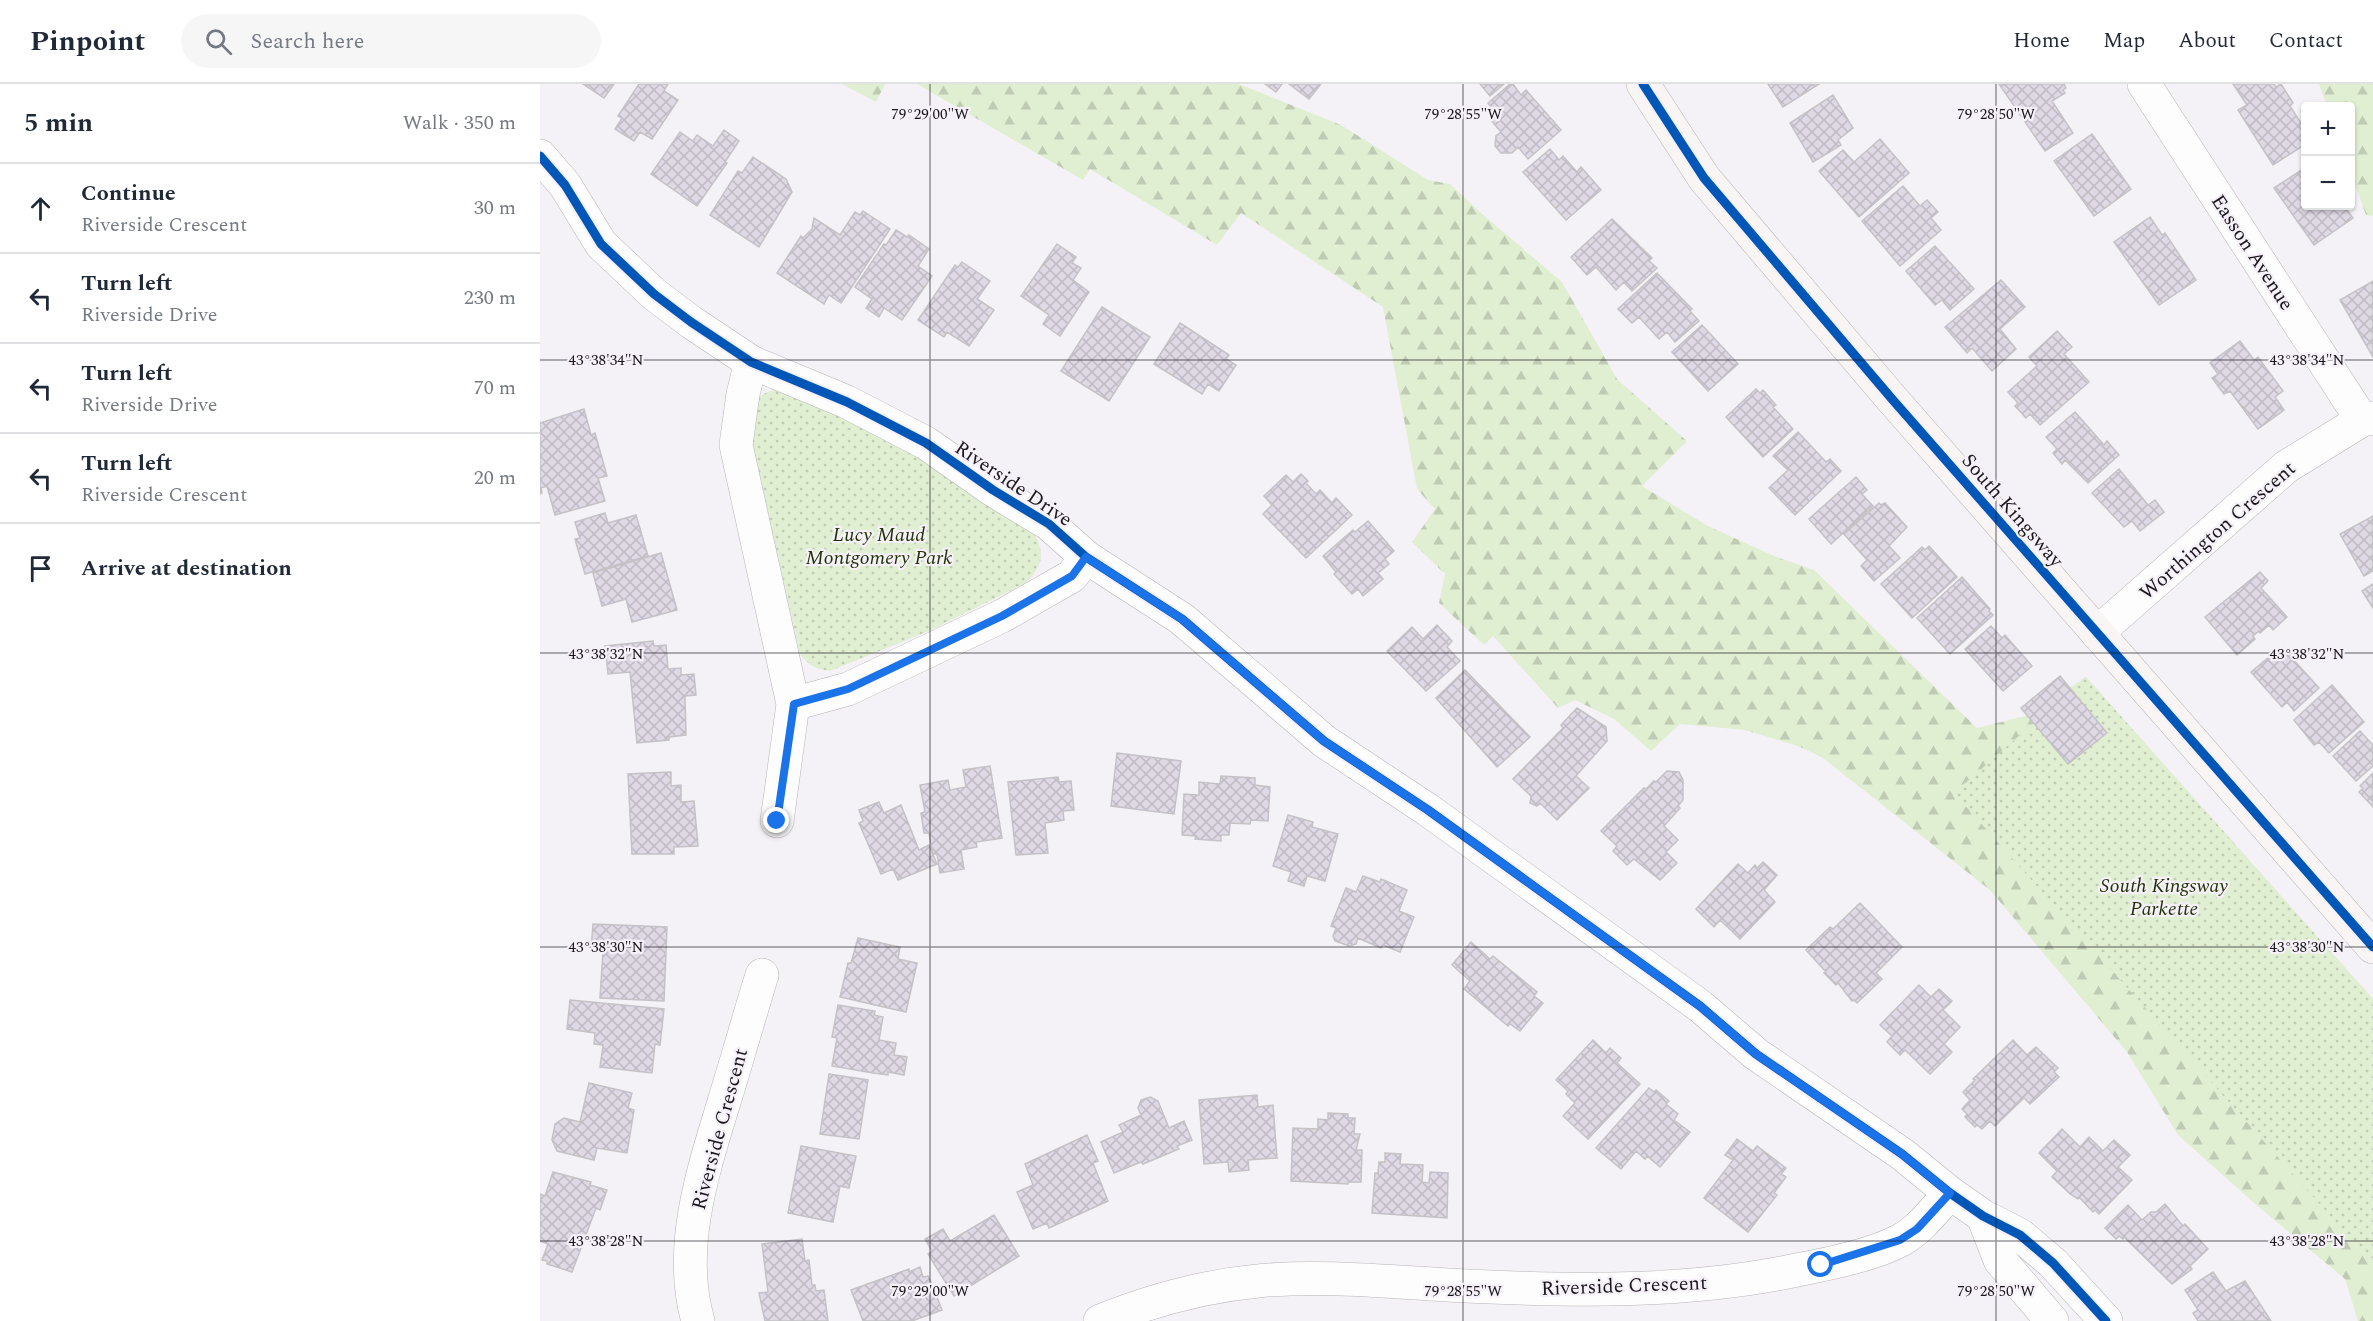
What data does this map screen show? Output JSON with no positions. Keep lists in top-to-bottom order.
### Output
{
  "streets": {
    "street": [
      "Easson Avenue",
      "Riverside Drive",
      "South Kingsway",
      "Worthington Crescent",
      "Riverside Crescent"
    ]
  },
  "crossings": [
    ["Easson Avenue", "Worthington Crescent"],
    ["Riverside Drive", "Riverside Crescent"],
    ["South Kingsway", "Worthington Crescent"]
  ],
  "parks": ["Lucy Maud Montgomery Park", "South Kingsway Parkette"],
  "page": {
    "header": "Pinpoint",
    "search": "Search here",
    "nav": [
      "Home",
      "Map",
      "About",
      "Contact"
    ],
    "heading": ["5 min", "Walk · 350 m"],
    "map_buttons": ["+", "−"],
    "list": [
      ["Continue", "Riverside Crescent", "30 m"],
      ["Turn left", "Riverside Drive", "230 m"],
      ["Turn left", "Riverside Drive", "70 m"],
      ["Turn left", "Riverside Crescent", "20 m"],
      "Arrive at destination"
    ]
  },
  "coordinates": [
    "79°29'00\"W",
    "79°28'55\"W",
    "79°28'50\"W",
    "43°38'34\"N",
    "43°38'32\"N",
    "43°38'30\"N",
    "43°38'28\"N"
  ]
}
